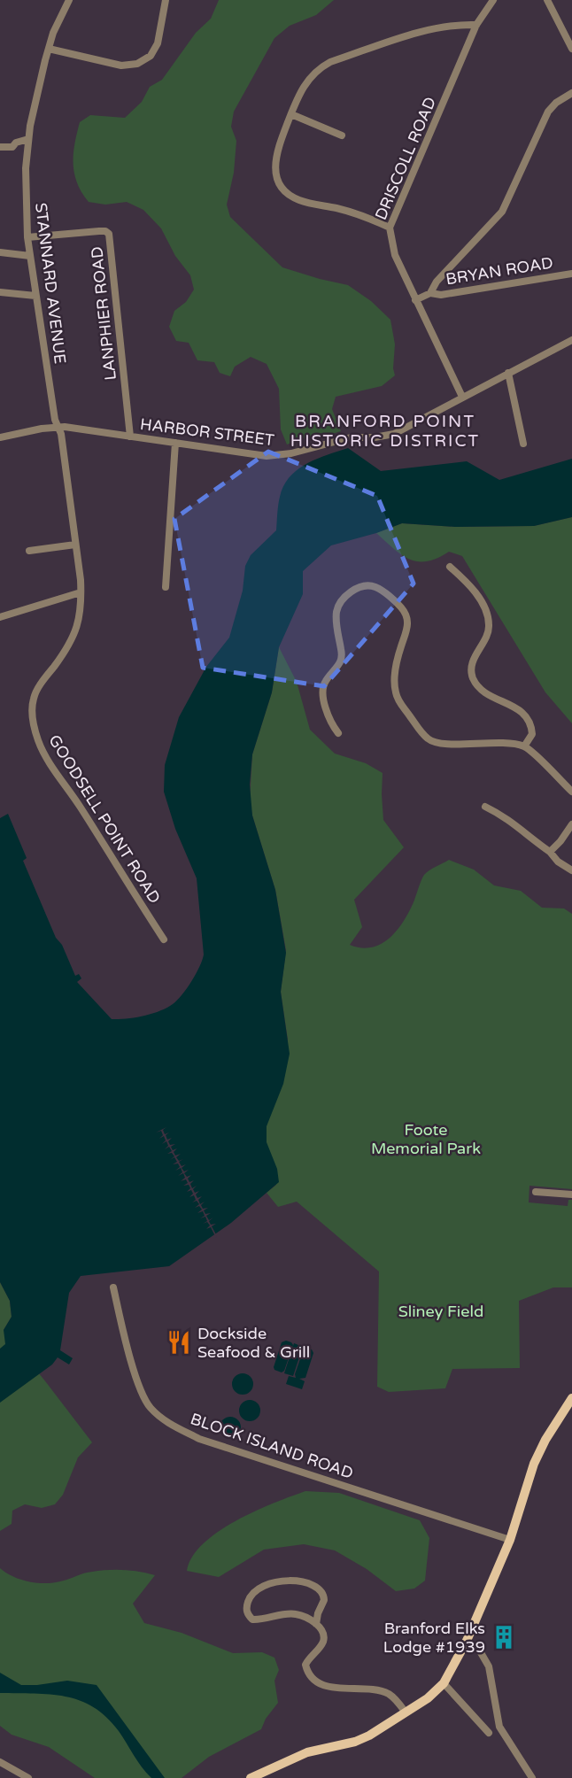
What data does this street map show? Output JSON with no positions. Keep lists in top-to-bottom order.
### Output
{
  "streets": {
    "street": [
      "DRISCOLL ROAD",
      "BRYAN ROAD",
      "STANNARD AVENUE",
      "LANPHIER ROAD",
      "HARBOR STREET",
      "GOODSELL POINT ROAD",
      "BLOCK ISLAND ROAD"
    ]
  },
  "crossings": [
    ["DRISCOLL ROAD", "HARBOR STREET"],
    ["STANNARD AVENUE", "LANPHIER ROAD"],
    ["STANNARD AVENUE", "HARBOR STREET"],
    ["STANNARD AVENUE", "GOODSELL POINT ROAD"],
    ["LANPHIER ROAD", "HARBOR STREET"],
    ["HARBOR STREET", "GOODSELL POINT ROAD"]
  ],
  "districts": ["BRANFORD POINT HISTORIC DISTRICT"],
  "parks": ["Foote Memorial Park", "Sliney Field"],
  "places": {
    "restaurant": ["Dockside Seafood & Grill"],
    "building": ["Branford Elks Lodge #1939"]
  }
}
